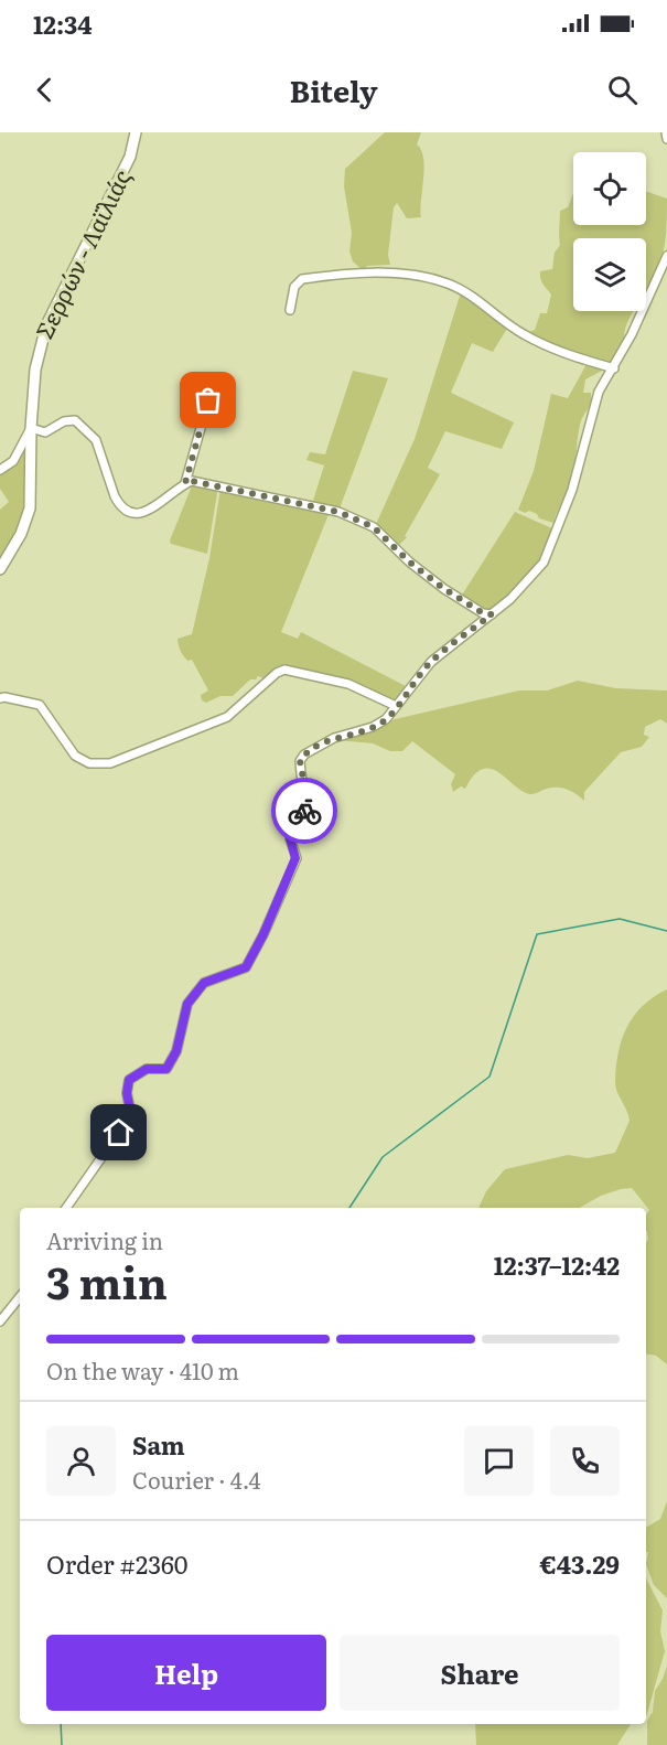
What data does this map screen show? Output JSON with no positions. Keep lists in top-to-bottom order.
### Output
{
  "streets": {
    "main road": ["Σερρών - Λαϊλιάς"]
  },
  "page": {
    "status": "12:34",
    "header": "Bitely",
    "heading": ["3 min", "Arriving in", "12:37–12:42"],
    "panel": [
      "Sam",
      "Courier · 4.4",
      "Order #2360",
      "€43.29"
    ],
    "bar": "On the way · 410 m",
    "buttons": ["Help", "Share"]
  }
}
